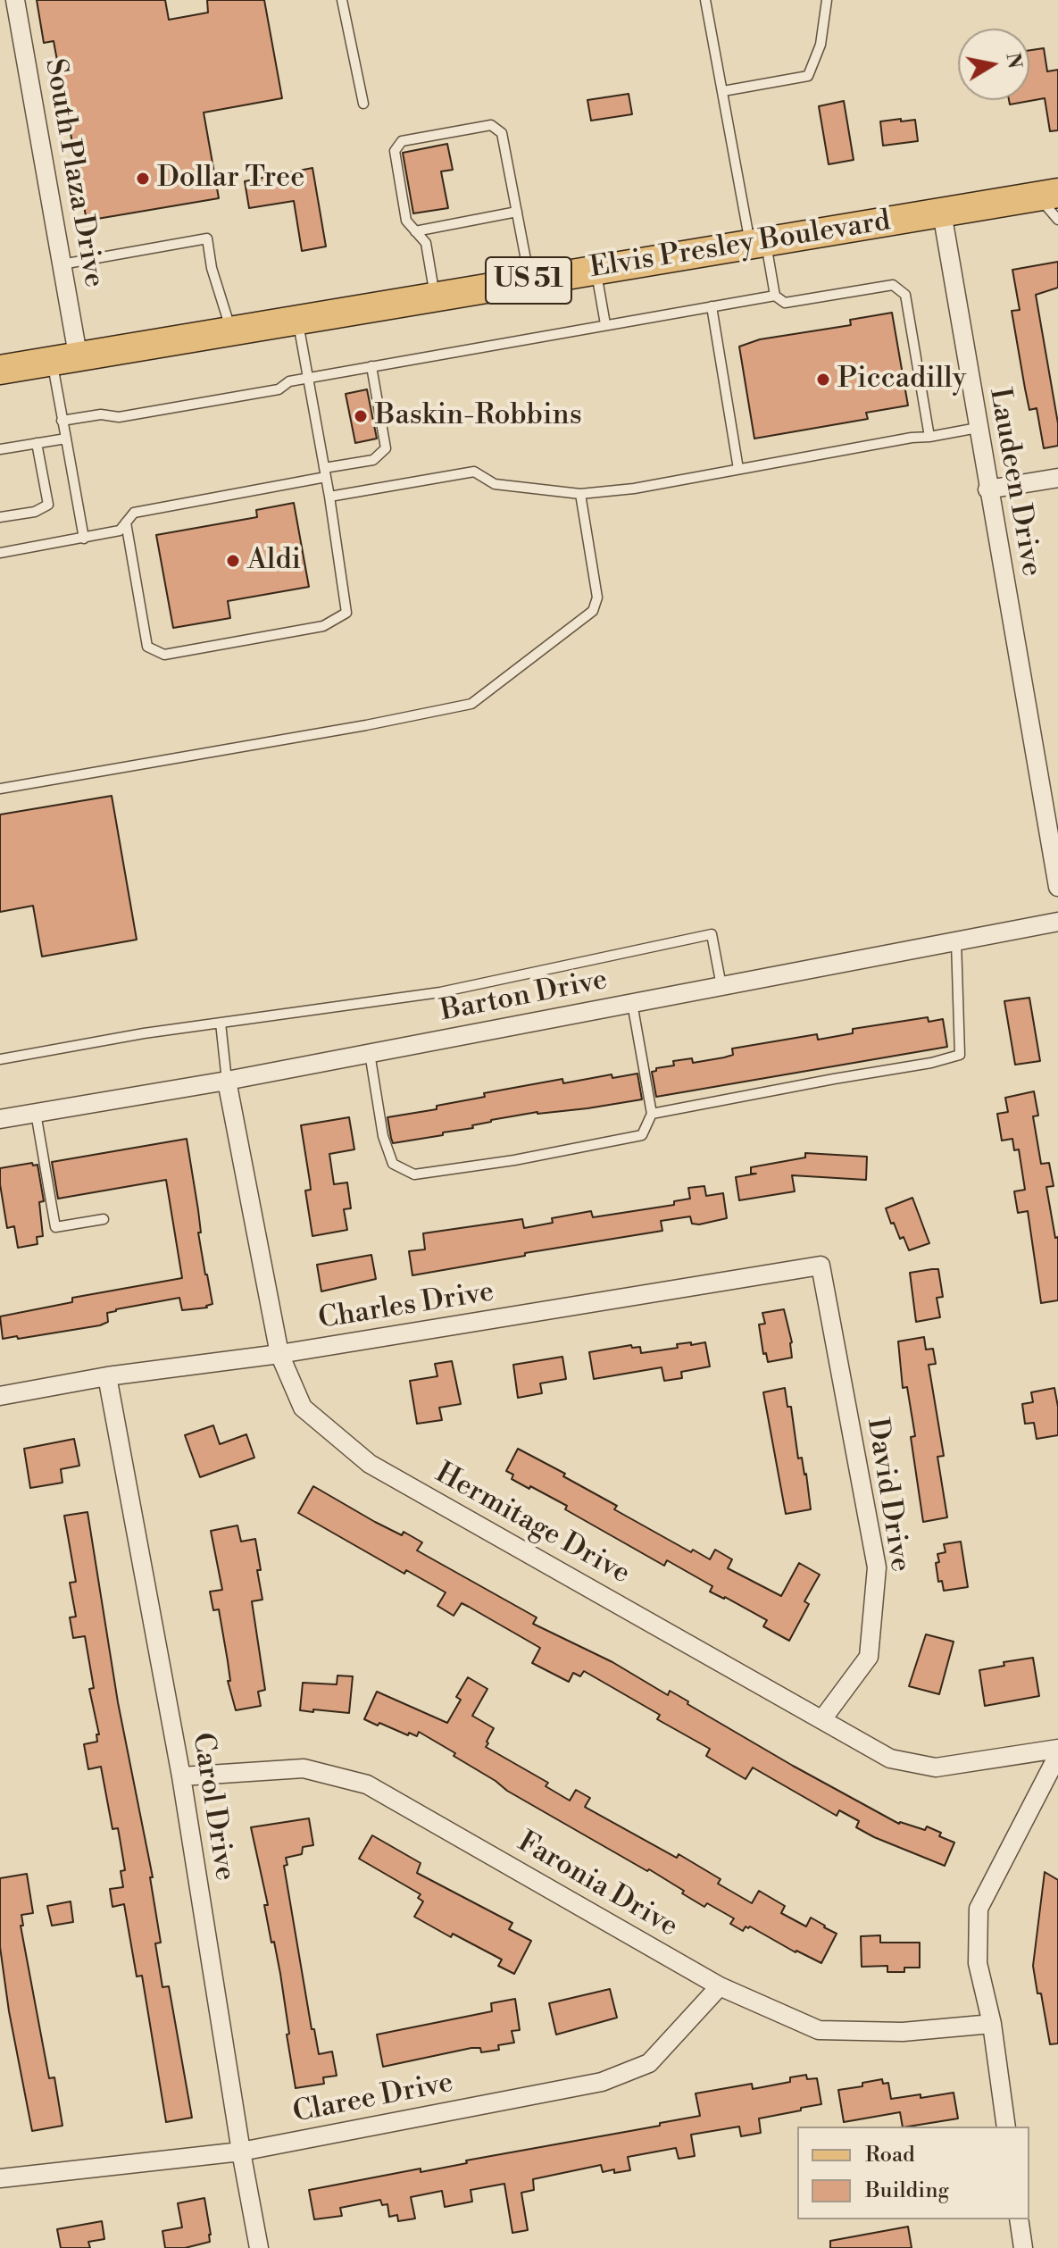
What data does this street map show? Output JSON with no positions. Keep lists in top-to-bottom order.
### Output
{
  "streets": {
    "main road": ["Elvis Presley Boulevard", "US 51"],
    "street": [
      "South Plaza Drive",
      "Laudeen Drive",
      "Barton Drive",
      "Charles Drive",
      "David Drive",
      "Hermitage Drive",
      "Carol Drive",
      "Faronia Drive",
      "Claree Drive"
    ]
  },
  "crossings": [
    ["South Plaza Drive", "Elvis Presley Boulevard"],
    ["Elvis Presley Boulevard", "Laudeen Drive"],
    ["Barton Drive", "Hermitage Drive"],
    ["Charles Drive", "David Drive"],
    ["Charles Drive", "Hermitage Drive"],
    ["Charles Drive", "Carol Drive"],
    ["David Drive", "Hermitage Drive"],
    ["Carol Drive", "Faronia Drive"],
    ["Carol Drive", "Claree Drive"],
    ["Faronia Drive", "Claree Drive"]
  ],
  "places": [
    "Dollar Tree",
    "Piccadilly",
    "Baskin-Robbins",
    "Aldi"
  ],
  "legend": ["Road", "Building"],
  "north": "right"
}
